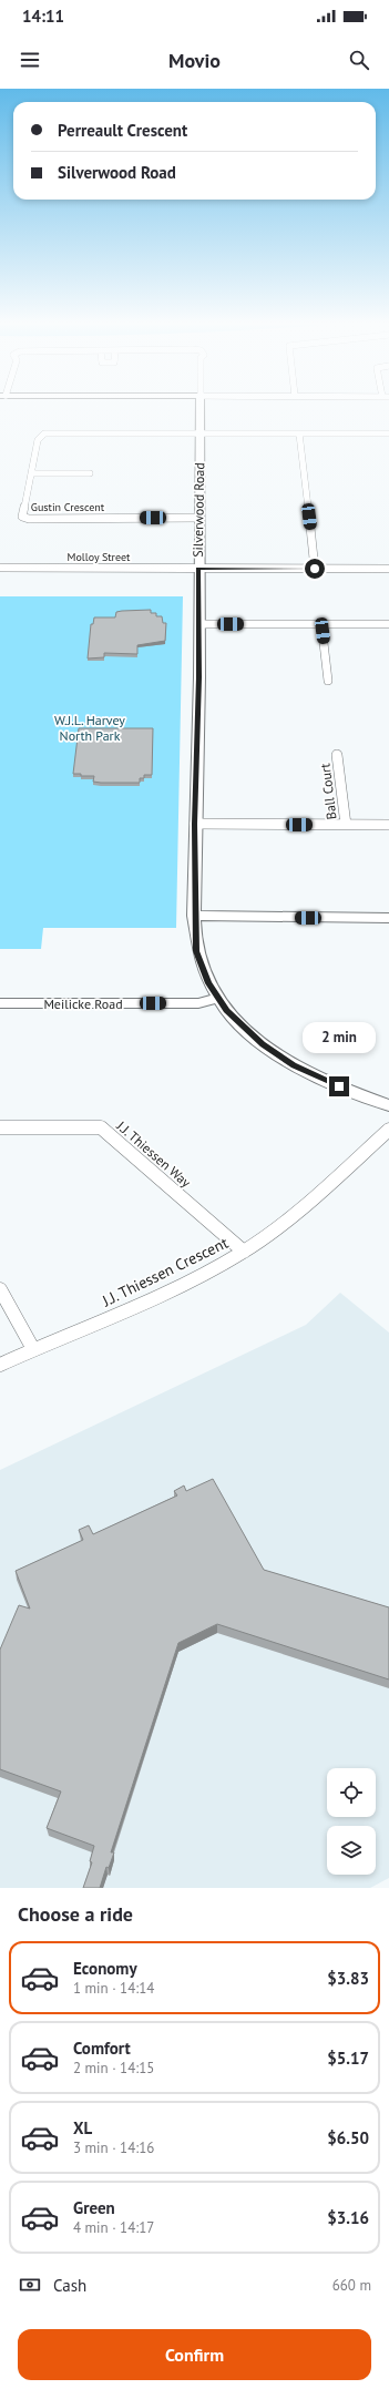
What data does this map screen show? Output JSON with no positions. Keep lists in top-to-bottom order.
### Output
{
  "streets": {
    "street": [
      "Gustin Crescent",
      "Silverwood Road",
      "Molloy Street",
      "Ball Court",
      "Meilicke Road",
      "J.J. Thiessen Way",
      "J.J. Thiessen Crescent"
    ]
  },
  "crossings": [
    ["Gustin Crescent", "Silverwood Road"],
    ["Silverwood Road", "Molloy Street"],
    ["Silverwood Road", "Meilicke Road"],
    ["J.J. Thiessen Way", "J.J. Thiessen Crescent"]
  ],
  "parks": ["W.J.L. Harvey North Park"],
  "page": {
    "status": "14:11",
    "header": "Movio",
    "banner": ["Perreault Crescent", "Silverwood Road"],
    "bubble": "2 min",
    "heading": "Choose a ride",
    "list": [
      {
        "name": "Economy",
        "note": "1 min · 14:14",
        "value": "$3.83"
      },
      {
        "name": "Comfort",
        "note": "2 min · 14:15",
        "value": "$5.17"
      },
      {
        "name": "XL",
        "note": "3 min · 14:16",
        "value": "$6.50"
      },
      {
        "name": "Green",
        "note": "4 min · 14:17",
        "value": "$3.16"
      }
    ],
    "pay": ["Cash", "660 m"],
    "buttons": "Confirm"
  }
}
